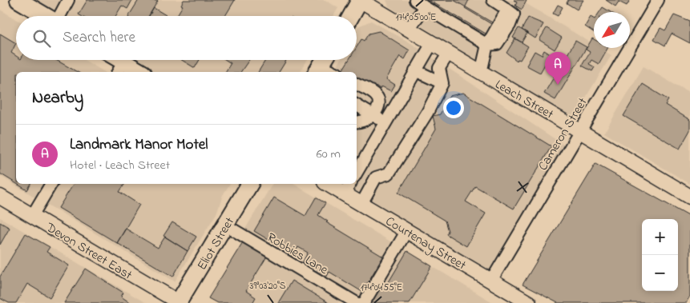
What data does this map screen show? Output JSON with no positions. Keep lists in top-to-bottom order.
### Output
{
  "streets": {
    "highway": ["Eliot Street"],
    "main road": ["Leach Street", "Courtenay Street", "Devon Street East"],
    "street": ["Cameron Street", "Robbies Lane"]
  },
  "crossings": [
    ["Leach Street", "Cameron Street"],
    ["Cameron Street", "Courtenay Street"],
    ["Eliot Street", "Devon Street East"],
    ["Eliot Street", "Robbies Lane"]
  ],
  "north": "bottom left",
  "page": {
    "search": "Search here",
    "pins": "A",
    "heading": "Nearby",
    "list": [
      {
        "mark": "A",
        "name": "Landmark Manor Motel",
        "note": "Hotel · Leach Street",
        "value": "60 m"
      }
    ],
    "map_buttons": ["+", "−"]
  },
  "coordinates": ["174°05'00\"E", "39°03'20\"S", "174°04'55\"E"]
}
